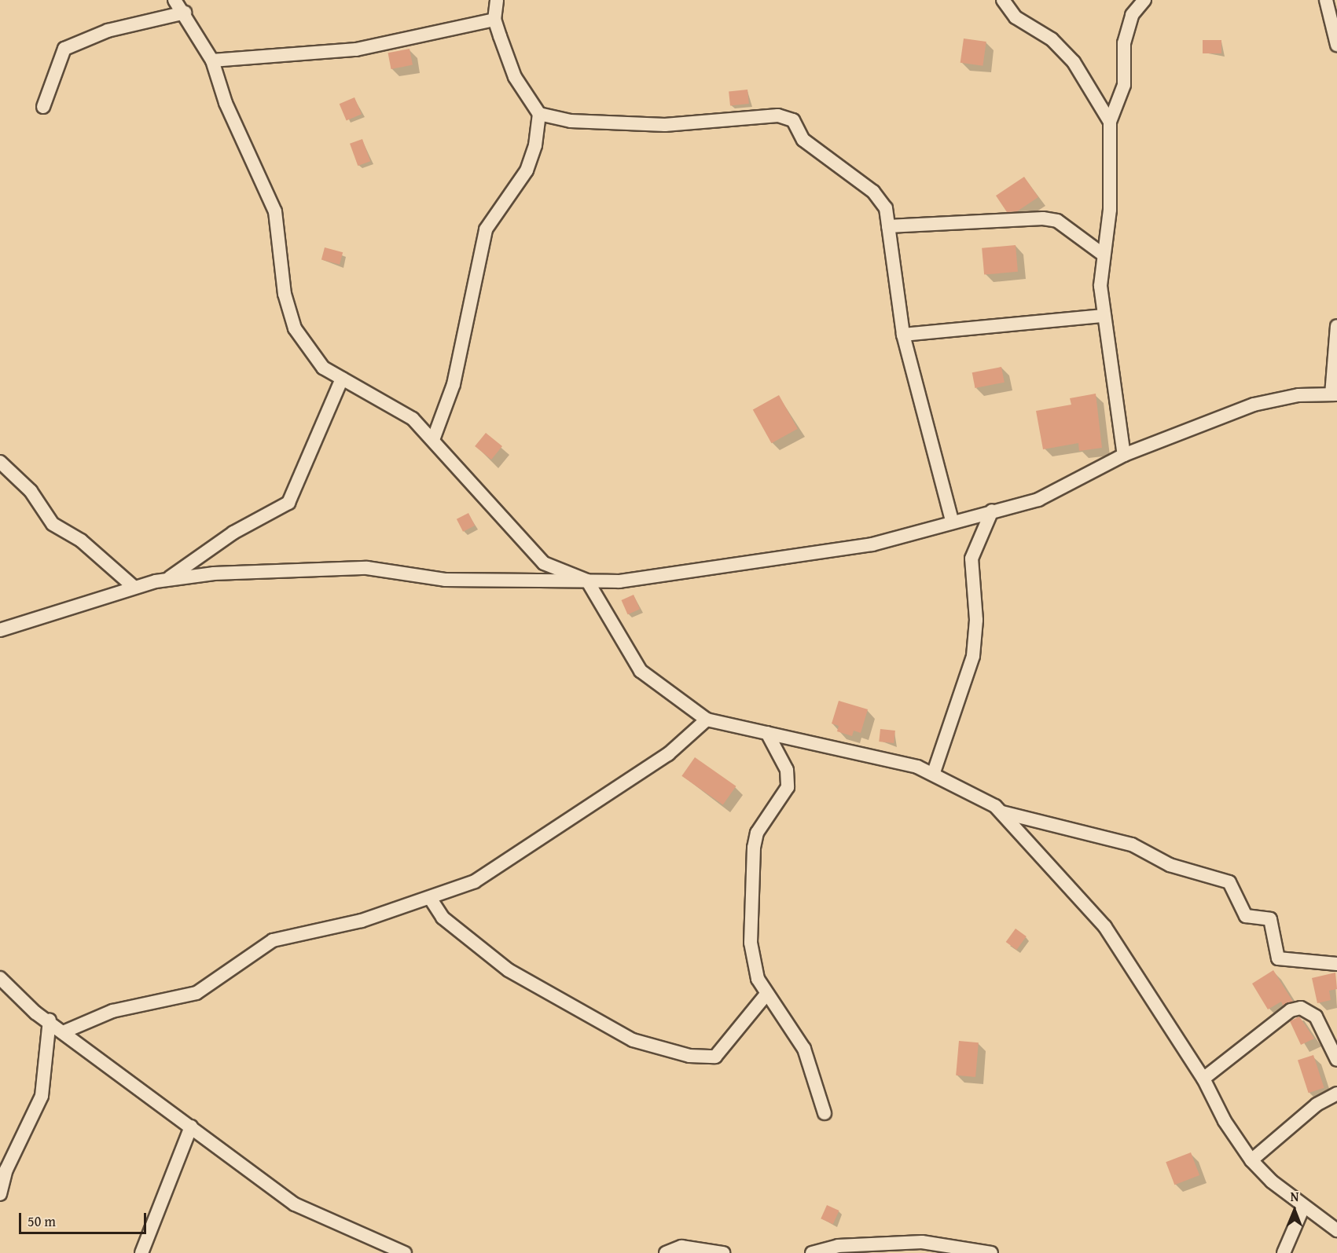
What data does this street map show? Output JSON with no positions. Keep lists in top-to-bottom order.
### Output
{
  "scale_bar": "50 m",
  "north": "top"
}
